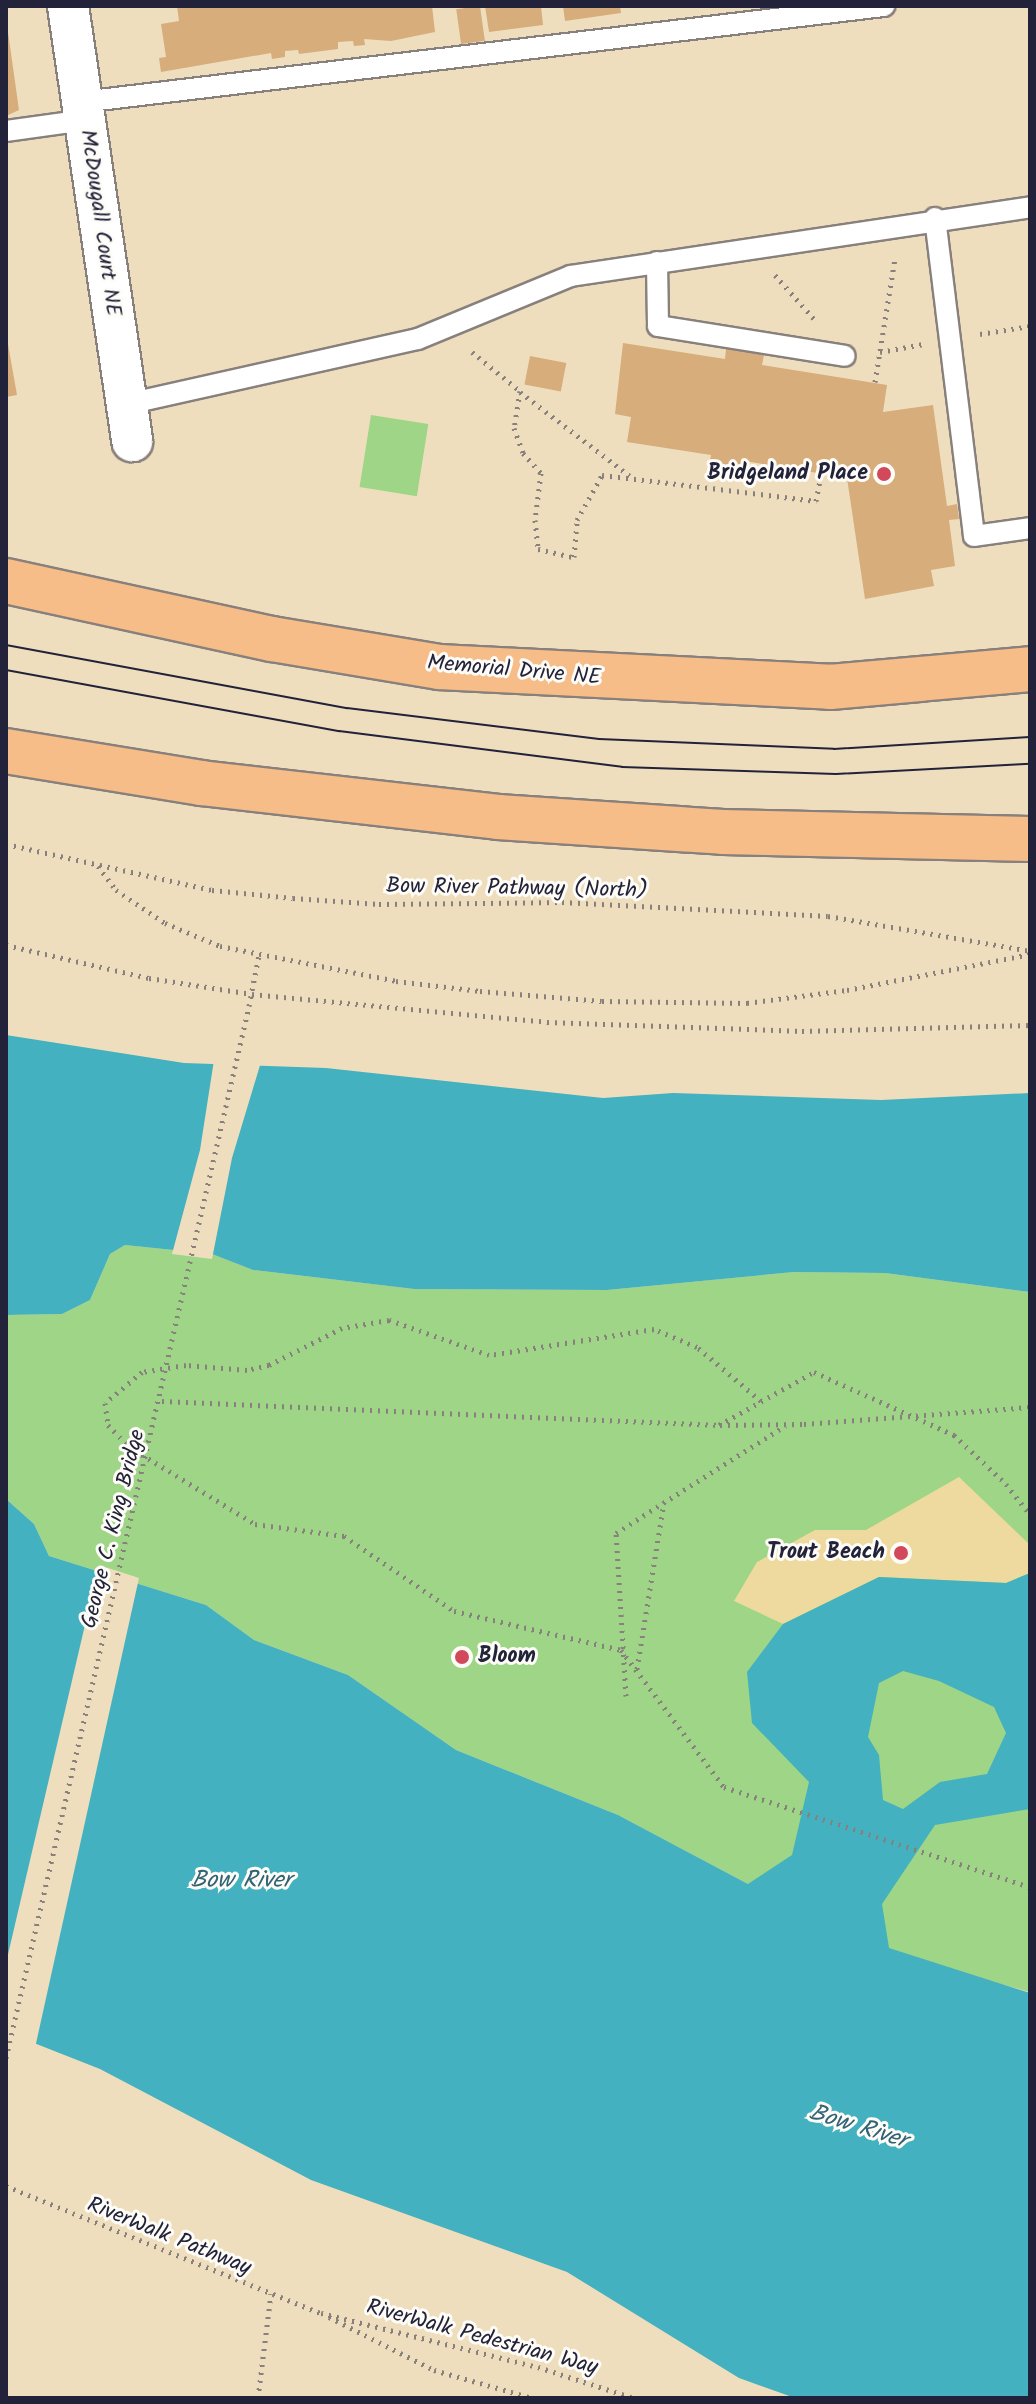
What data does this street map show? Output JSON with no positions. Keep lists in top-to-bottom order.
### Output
{
  "streets": {
    "highway": ["Memorial Drive NE"],
    "street": ["McDougall Court NE"],
    "path": [
      "Bow River Pathway (North)",
      "George C. King Bridge",
      "RiverWalk Pathway",
      "RiverWalk Pedestrian Way"
    ]
  },
  "crossings": [
    ["RiverWalk Pathway", "RiverWalk Pedestrian Way"]
  ],
  "water": ["Bow River"],
  "places": ["Bridgeland Place", "Trout Beach", "Bloom"]
}
